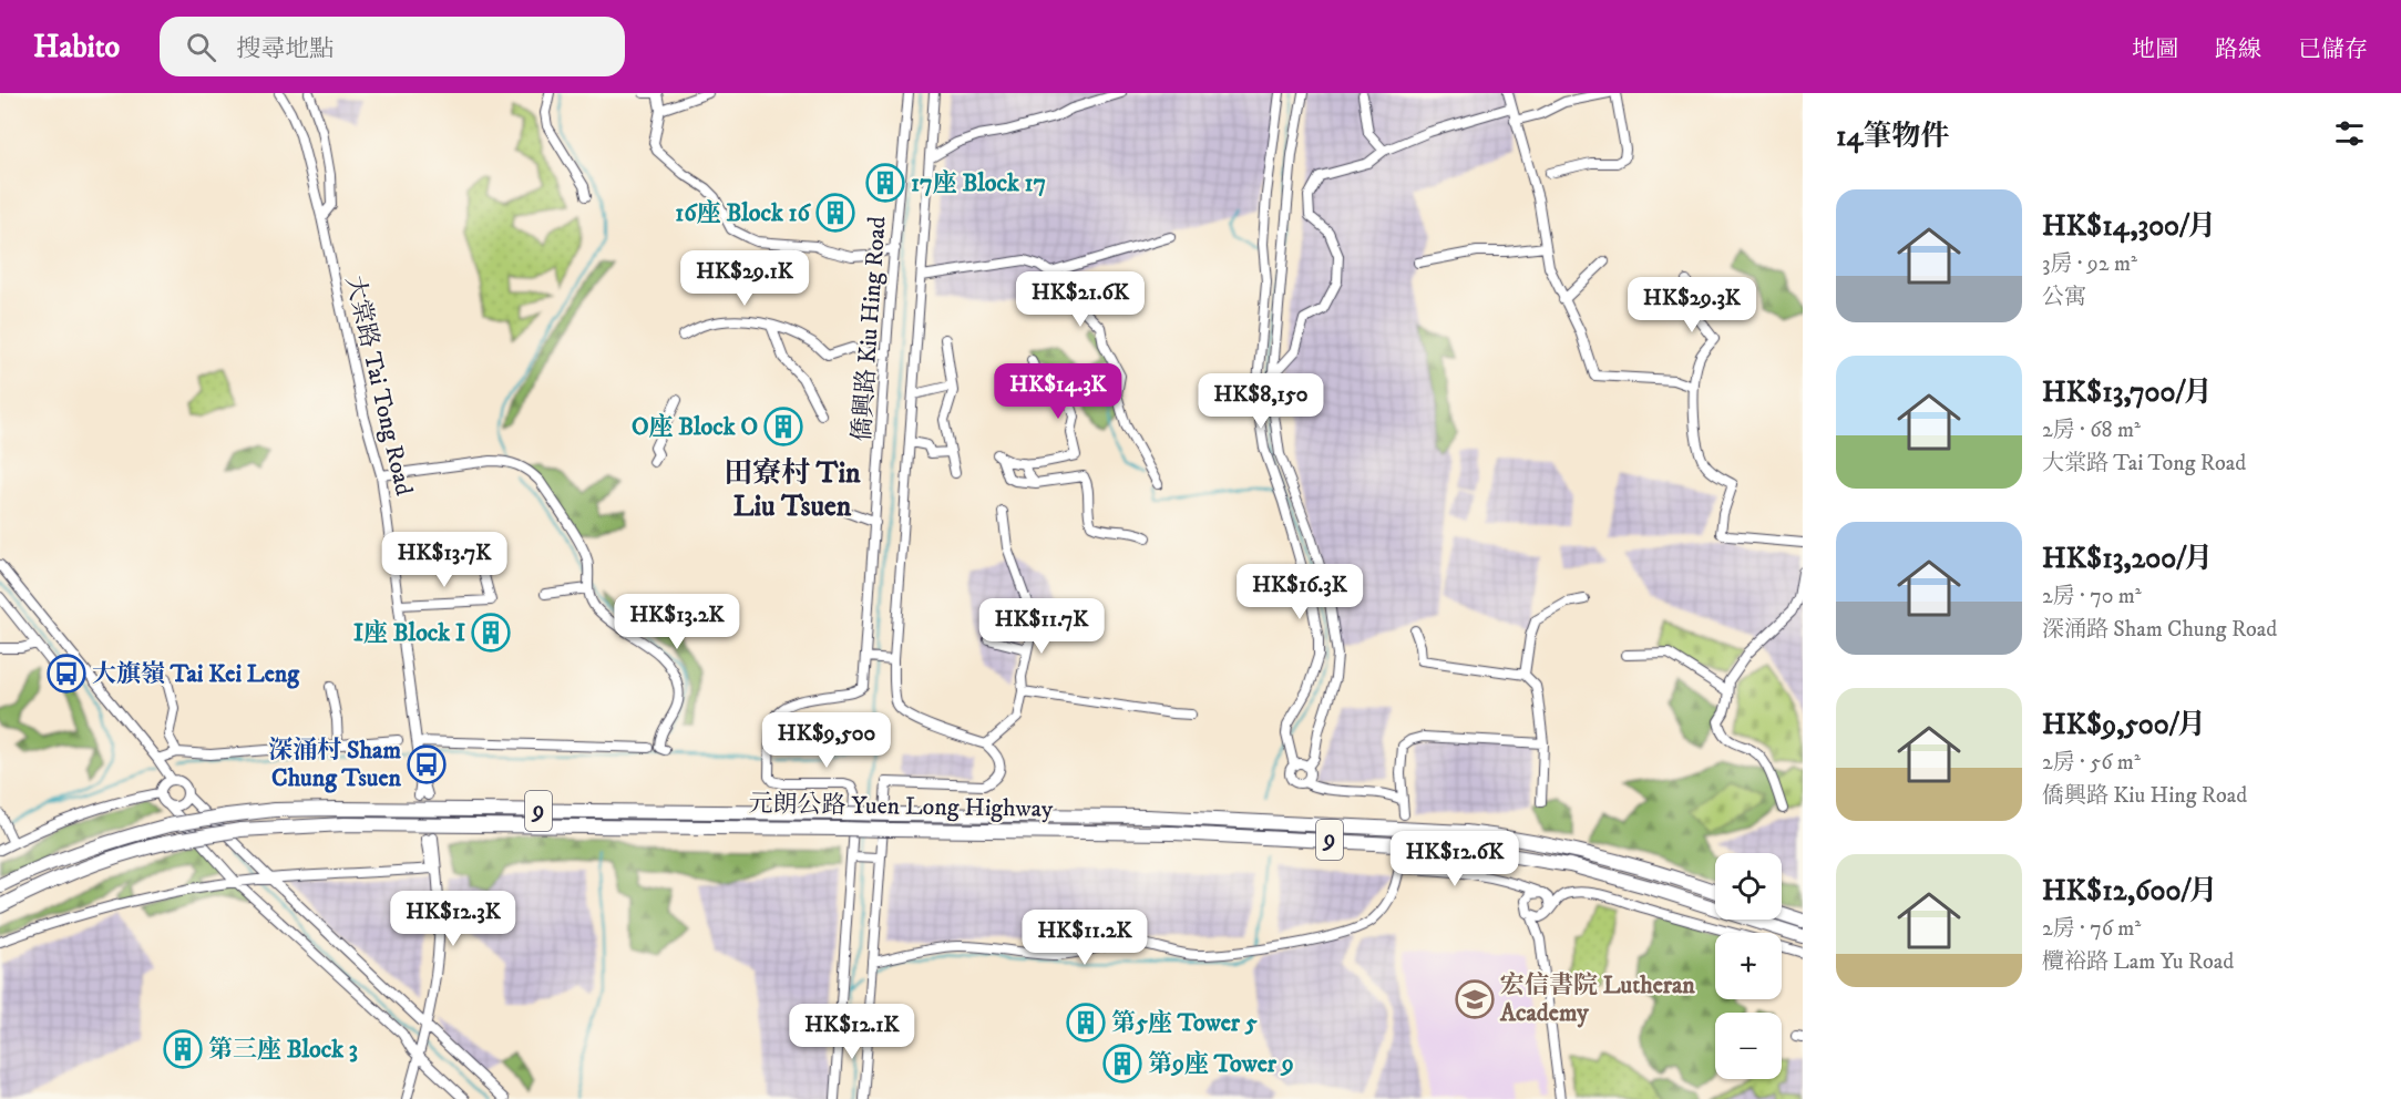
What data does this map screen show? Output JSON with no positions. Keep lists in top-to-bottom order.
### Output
{
  "streets": {
    "highway": ["元朗公路 Yuen Long Highway", "9"],
    "street": ["僑興路 Kiu Hing Road", "大棠路 Tai Tong Road"]
  },
  "districts": ["田寮村 Tin Liu Tsuen"],
  "places": {
    "building": [
      "17座 Block 17",
      "16座 Block 16",
      "O座 Block O",
      "I座 Block I",
      "第5座 Tower 5",
      "第三座 Block 3",
      "第9座 Tower 9"
    ],
    "bus stop": ["大旗嶺 Tai Kei Leng", "深涌村 Sham Chung Tsuen"],
    "school or university": ["宏信書院 Lutheran Academy"]
  },
  "page": {
    "header": "Habito",
    "search": "搜尋地點",
    "nav": ["地圖", "路線", "已儲存"],
    "heading": "14筆物件",
    "list": [
      {
        "name": "HK$14,300/月",
        "note": "3房 · 92 m² · 公寓"
      },
      {
        "name": "HK$13,700/月",
        "note": "2房 · 68 m² · 大棠路 Tai Tong Road"
      },
      {
        "name": "HK$13,200/月",
        "note": "2房 · 70 m² · 深涌路 Sham Chung Road"
      },
      {
        "name": "HK$9,500/月",
        "note": "2房 · 56 m² · 僑興路 Kiu Hing Road"
      },
      {
        "name": "HK$12,600/月",
        "note": "2房 · 76 m² · 欖裕路 Lam Yu Road"
      }
    ],
    "price": [
      "HK$29.1K",
      "HK$21.6K",
      "HK$29.3K",
      "HK$14.3K",
      "HK$8,150",
      "HK$13.7K",
      "HK$16.3K",
      "HK$13.2K",
      "HK$11.7K",
      "HK$9,500",
      "HK$12.6K",
      "HK$12.3K",
      "HK$11.2K",
      "HK$12.1K"
    ],
    "map_buttons": ["+", "−"]
  }
}
